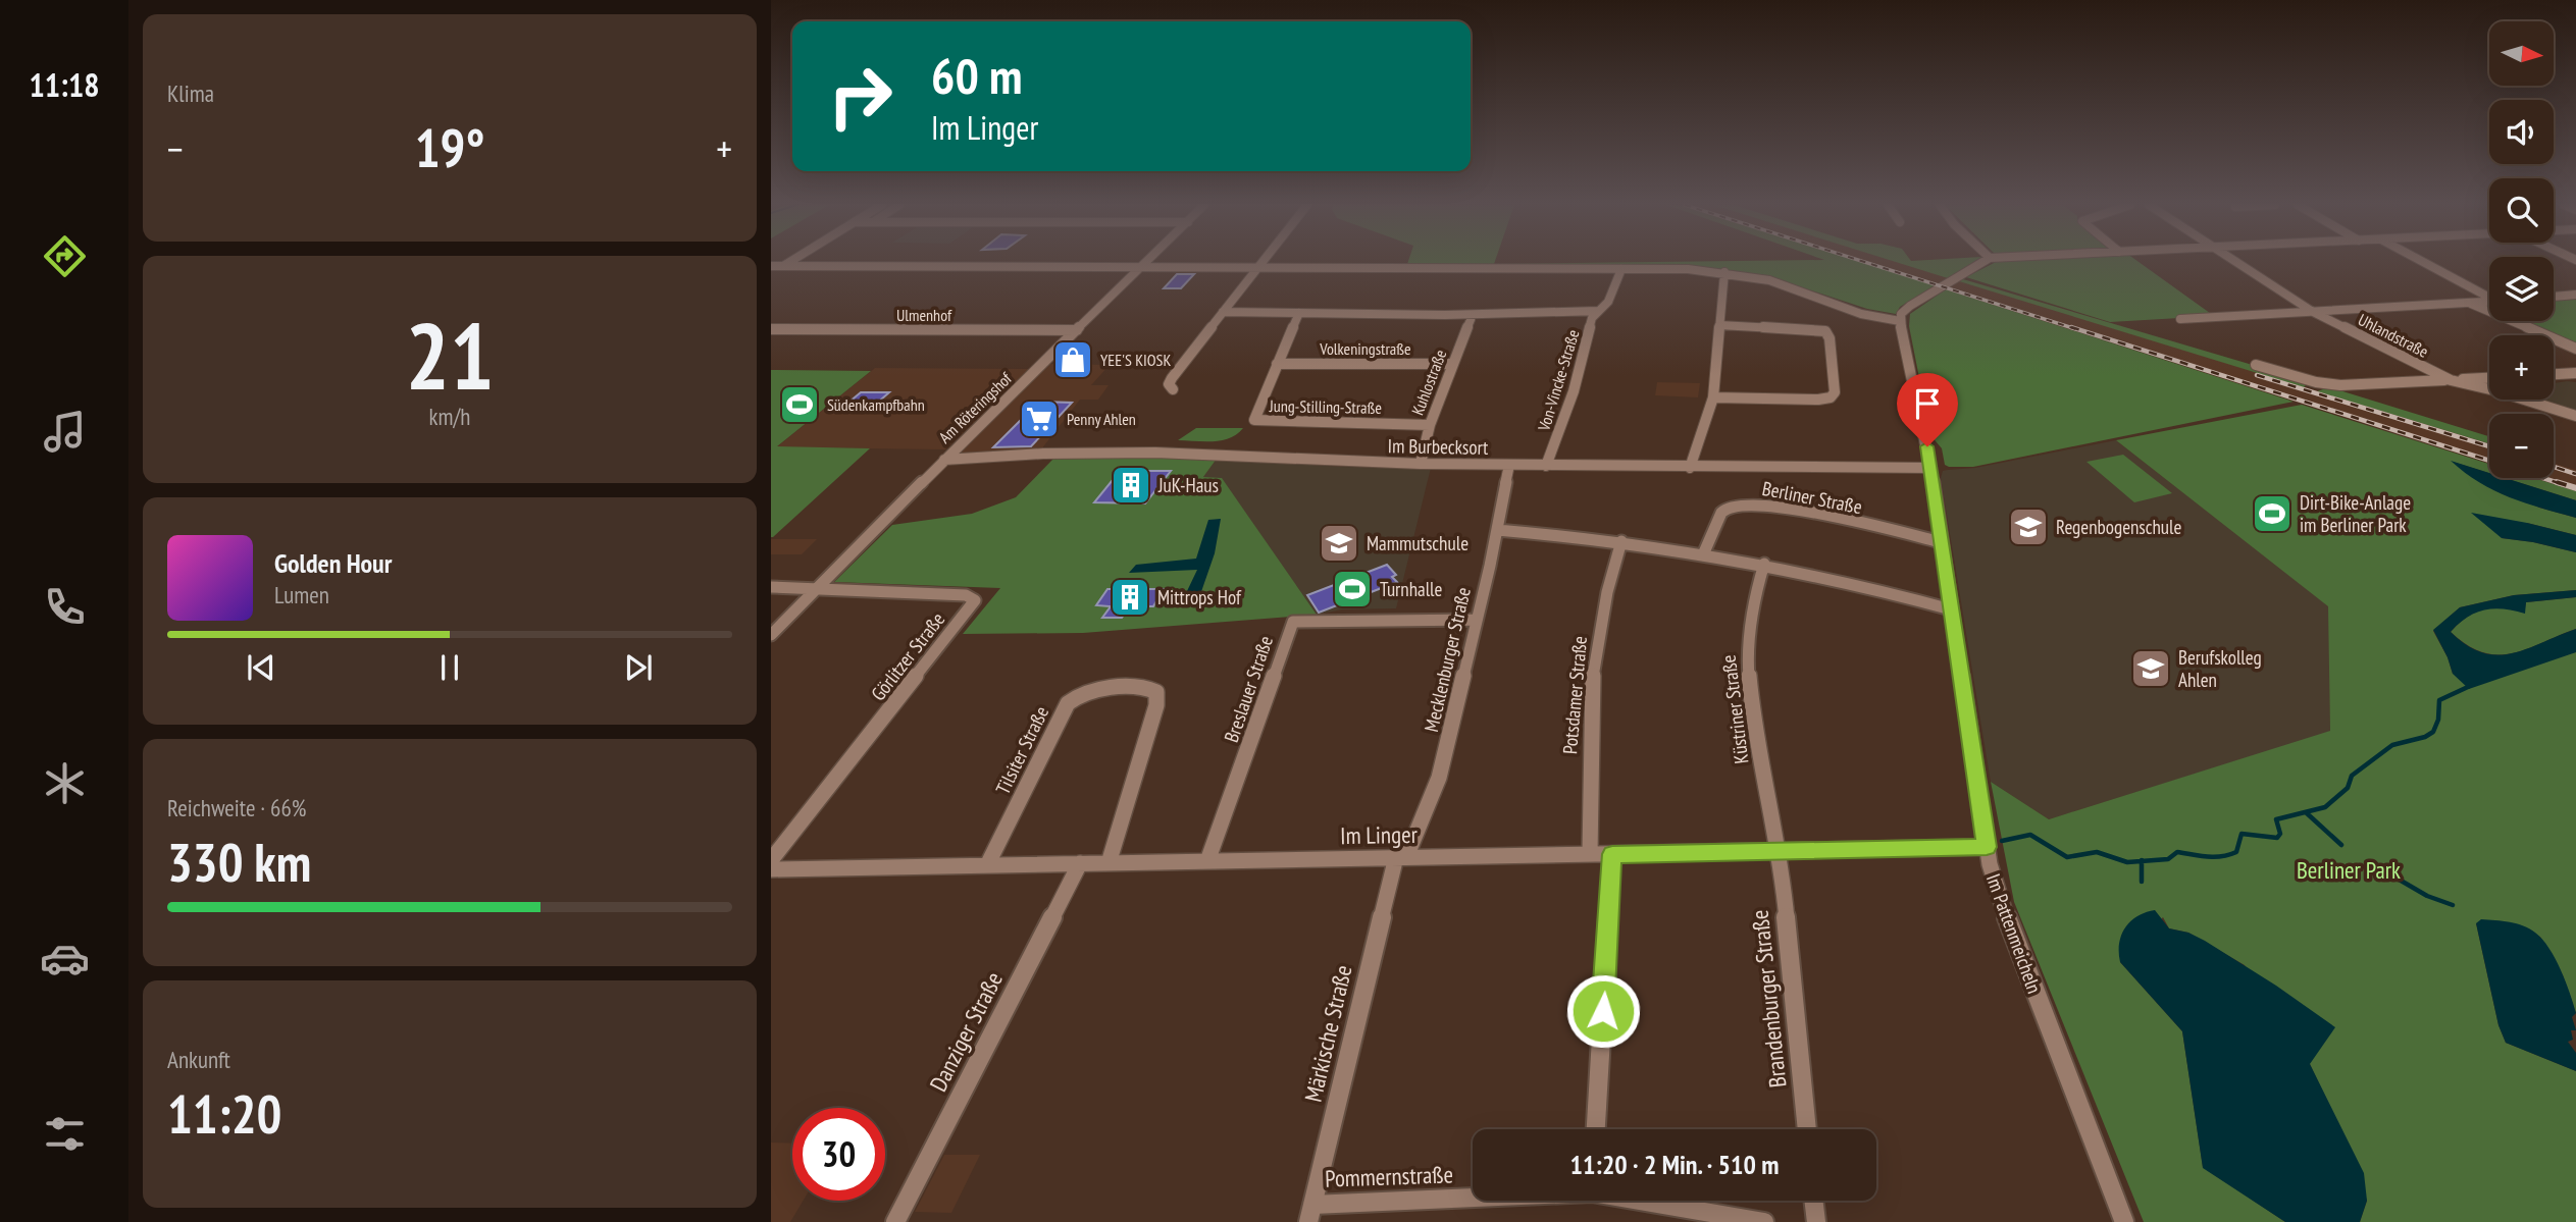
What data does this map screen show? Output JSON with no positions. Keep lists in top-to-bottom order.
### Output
{
  "streets": {
    "street": [
      "Ulmenhof",
      "Uhlandstraße",
      "Volkeningstraße",
      "Von-Vincke-Straße",
      "Kuhlostraße",
      "Jung-Stilling-Straße",
      "Am Röteringshof",
      "Im Burbecksort",
      "Berliner Straße",
      "Görlitzer Straße",
      "Mecklenburger Straße",
      "Breslauer Straße",
      "Potsdamer Straße",
      "Küstriner Straße",
      "Tilsiter Straße",
      "Im Linger",
      "Im Pattenmeicheln",
      "Brandenburger Straße",
      "Danziger Straße",
      "Märkische Straße",
      "Pommernstraße"
    ]
  },
  "crossings": [
    ["Ulmenhof", "Am Röteringshof"],
    ["Volkeningstraße", "Kuhlostraße"],
    ["Volkeningstraße", "Jung-Stilling-Straße"],
    ["Von-Vincke-Straße", "Im Burbecksort"],
    ["Kuhlostraße", "Jung-Stilling-Straße"],
    ["Kuhlostraße", "Im Burbecksort"],
    ["Am Röteringshof", "Im Burbecksort"],
    ["Am Röteringshof", "Görlitzer Straße"],
    ["Im Burbecksort", "Mecklenburger Straße"],
    ["Im Burbecksort", "Im Pattenmeicheln"],
    ["Berliner Straße", "Im Pattenmeicheln"],
    ["Mecklenburger Straße", "Breslauer Straße"],
    ["Mecklenburger Straße", "Im Linger"],
    ["Mecklenburger Straße", "Märkische Straße"],
    ["Breslauer Straße", "Im Linger"],
    ["Potsdamer Straße", "Im Linger"],
    ["Küstriner Straße", "Im Linger"],
    ["Küstriner Straße", "Brandenburger Straße"],
    ["Tilsiter Straße", "Im Linger"],
    ["Im Linger", "Im Pattenmeicheln"],
    ["Im Linger", "Brandenburger Straße"],
    ["Im Linger", "Danziger Straße"],
    ["Im Linger", "Märkische Straße"],
    ["Märkische Straße", "Pommernstraße"]
  ],
  "parks": ["Berliner Park"],
  "places": {
    "shop": ["YEE'S KIOSK"],
    "sports": ["Südenkampfbahn", "Dirt-Bike-Anlage im Berliner Park", "Turnhalle"],
    "supermarket": ["Penny Ahlen"],
    "building": ["JuK-Haus", "Mittrops Hof"],
    "school or university": ["Regenbogenschule", "Mammutschule", "Berufskolleg Ahlen"]
  },
  "north": "right",
  "page": {
    "tabs": "11:18",
    "tile": [
      "Klima",
      ["21", "km/h"],
      ["Reichweite · 66%", "330 km"],
      ["Ankunft", "11:20"]
    ],
    "map_buttons": ["+", "−"],
    "turn": ["60 m", "Im Linger"],
    "heat": ["−", "19°", "+"],
    "song": ["Golden Hour", "Lumen"],
    "limit": "30",
    "trip": "11:20 · 2 Min. · 510 m"
  }
}
